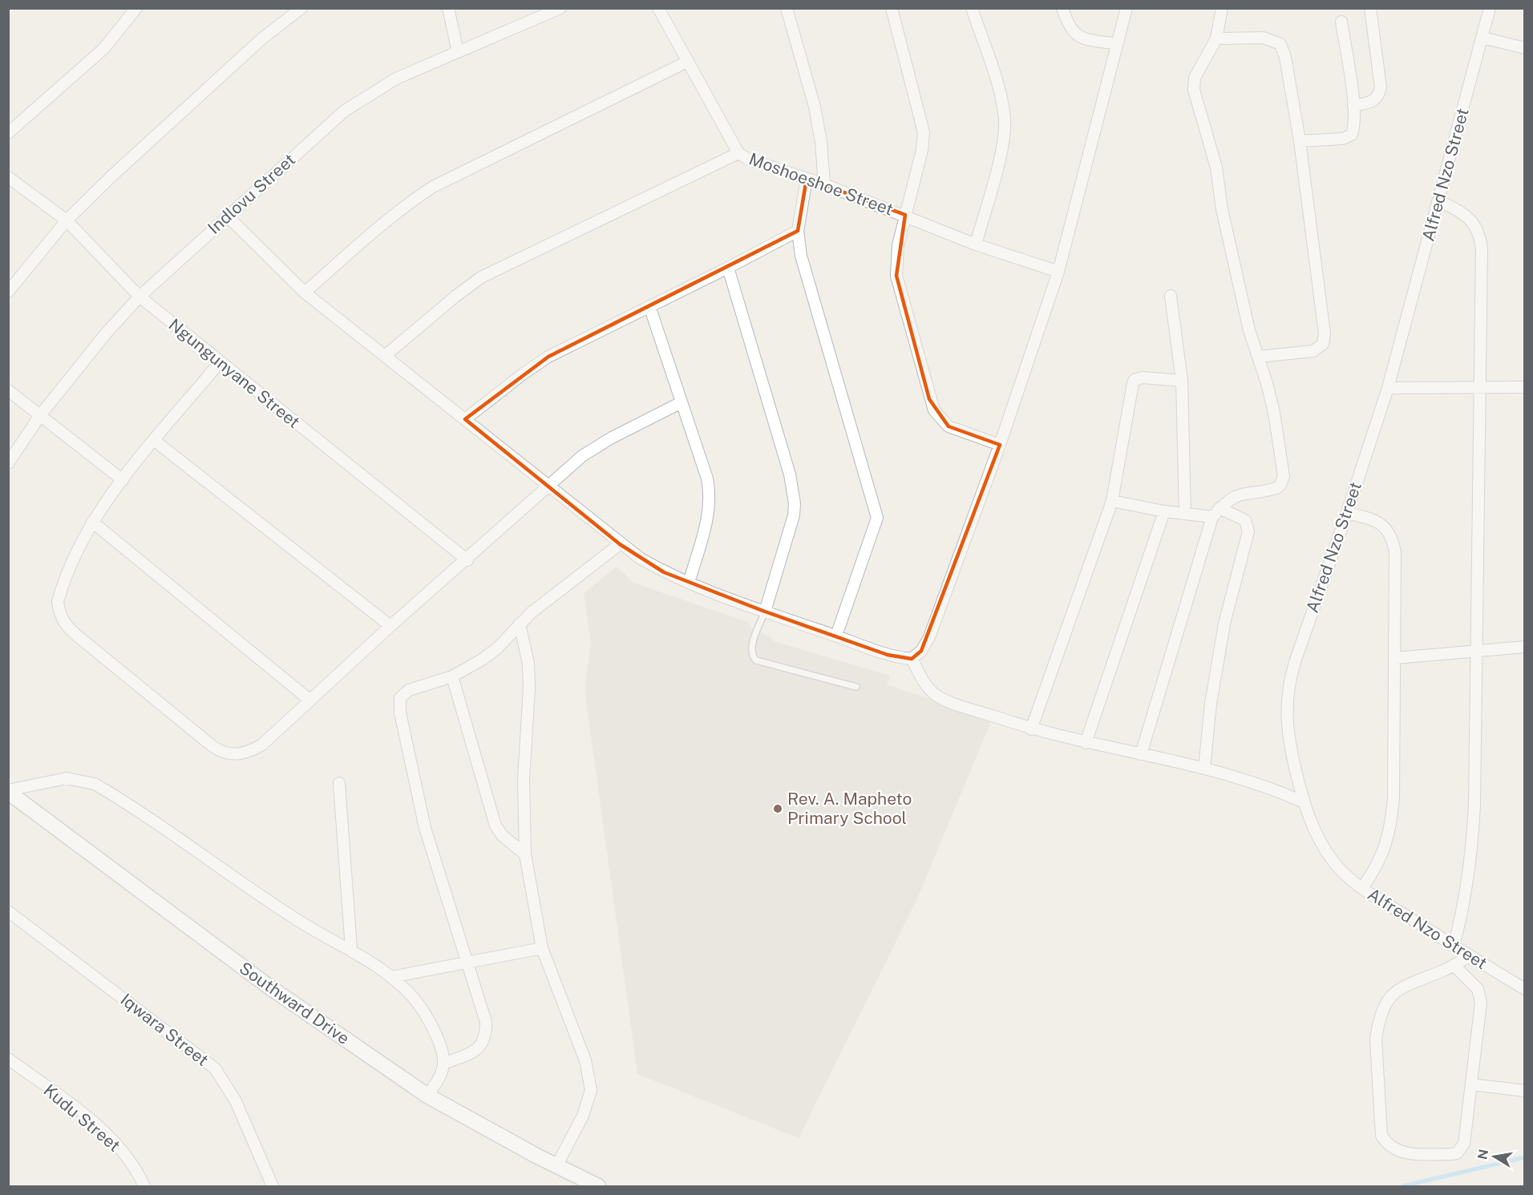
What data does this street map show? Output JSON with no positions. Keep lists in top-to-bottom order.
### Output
{
  "streets": {
    "main road": ["Southward Drive"],
    "street": [
      "Alfred Nzo Street",
      "Moshoeshoe Street",
      "Indlovu Street",
      "Ngungunyane Street",
      "Iqwara Street",
      "Kudu Street"
    ]
  },
  "crossings": [
    ["Indlovu Street", "Ngungunyane Street"]
  ],
  "places": ["Rev. A. Mapheto Primary School"],
  "north": "left"
}
